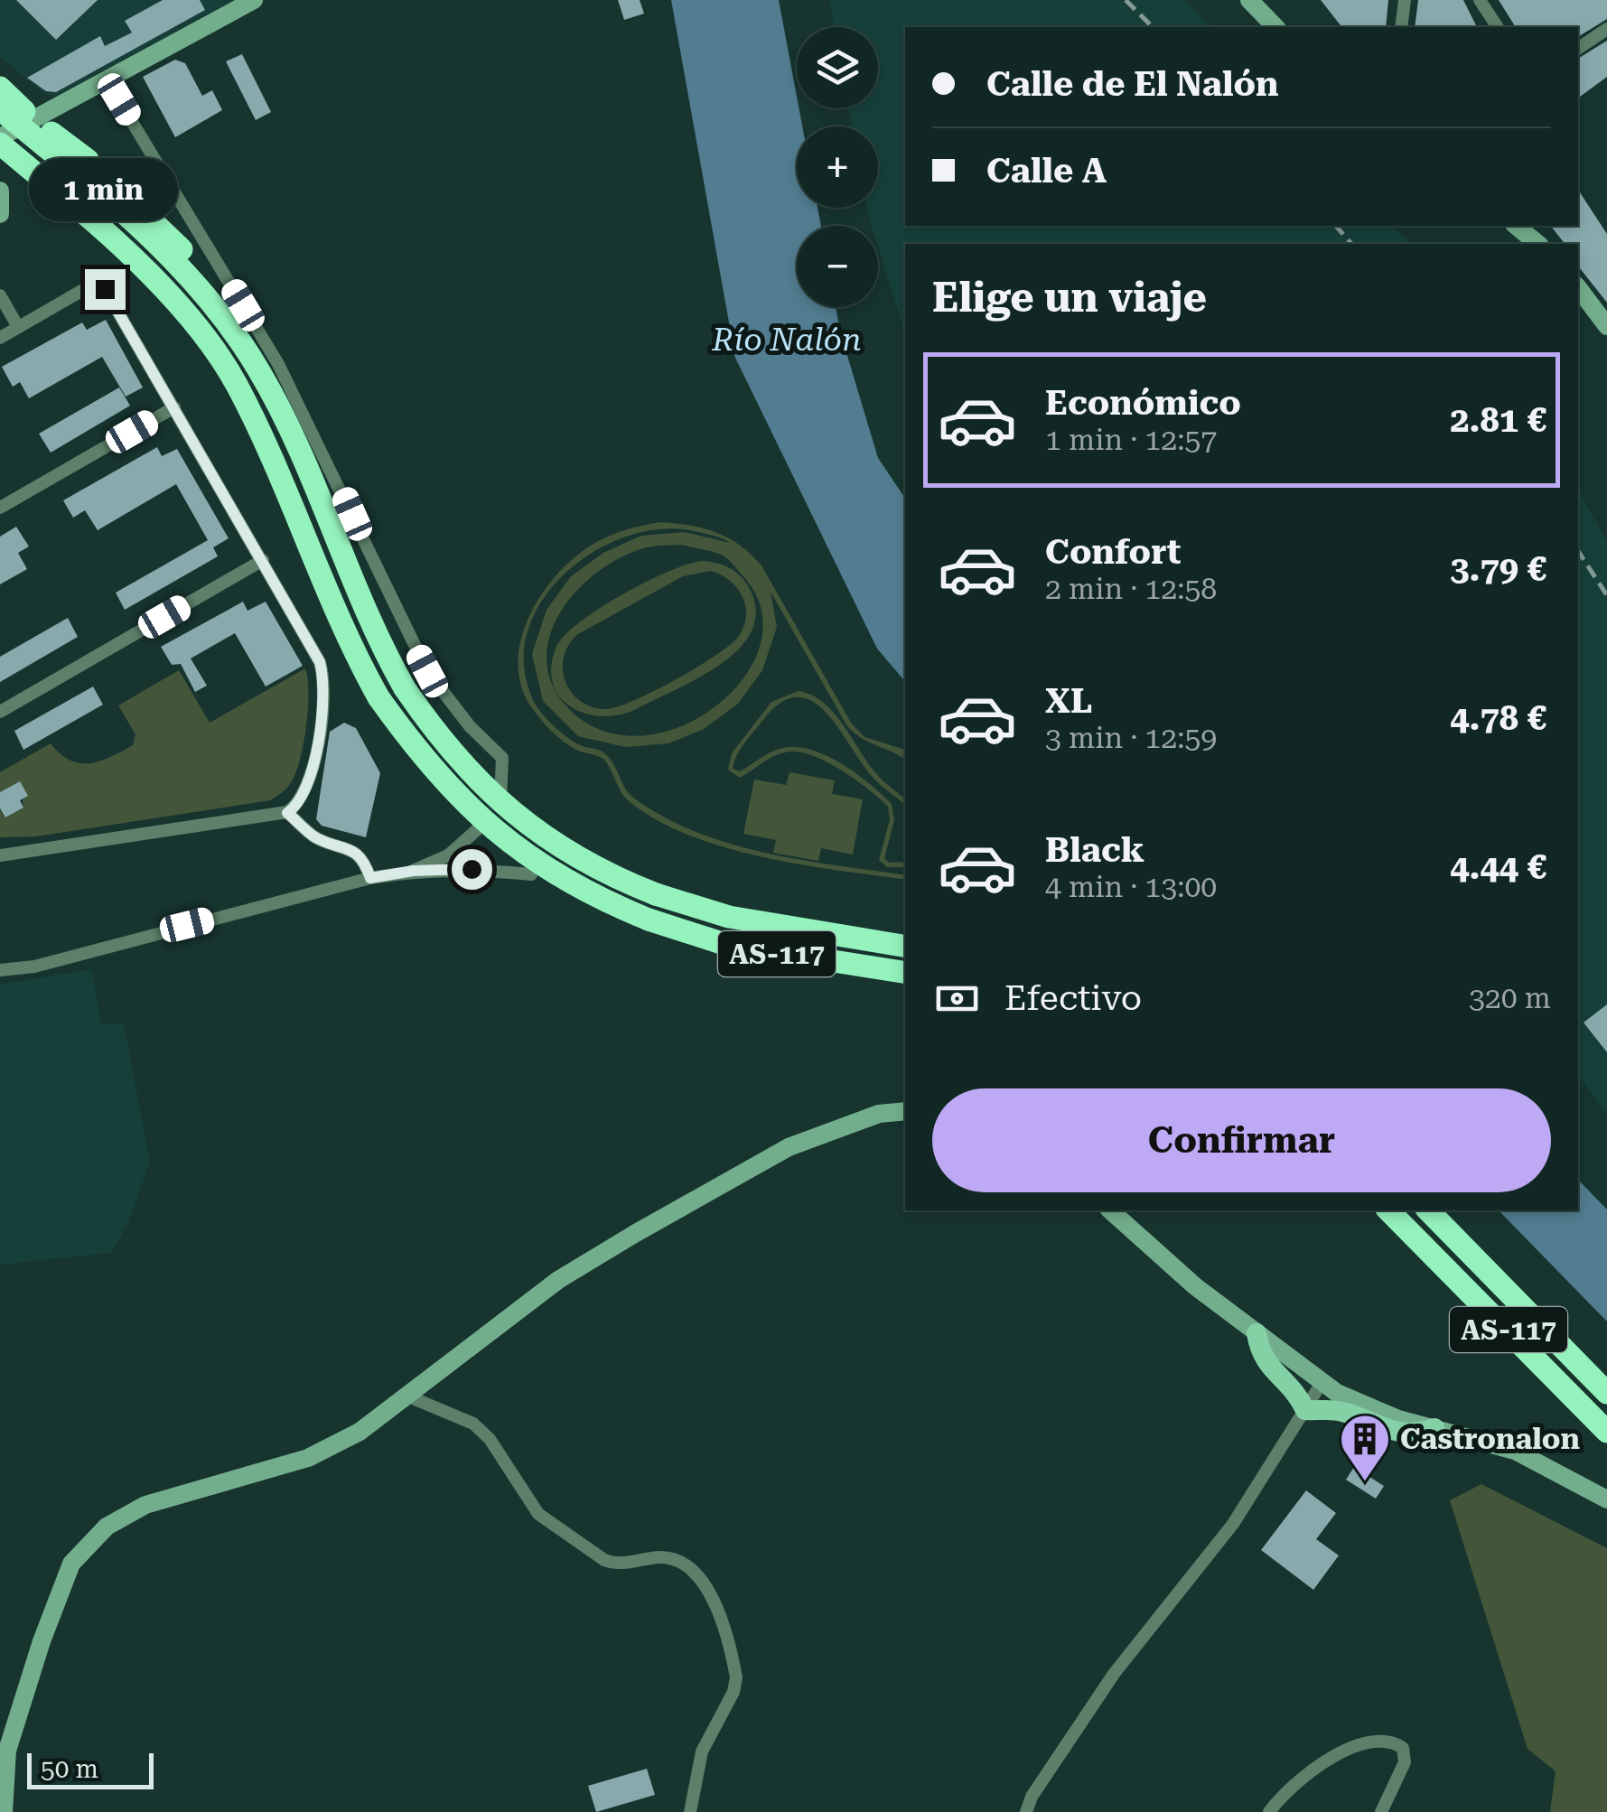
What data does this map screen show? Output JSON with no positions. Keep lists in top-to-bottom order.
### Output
{
  "streets": {
    "highway": ["AS-117"]
  },
  "water": ["Río Nalón"],
  "places": {
    "building": ["Castronalon"]
  },
  "scale_bar": "50 m",
  "page": {
    "map_buttons": ["+", "−"],
    "banner": ["Calle de El Nalón", "Calle A"],
    "bubble": "1 min",
    "heading": "Elige un viaje",
    "list": [
      {
        "name": "Económico",
        "note": "1 min · 12:57",
        "value": "2.81 €"
      },
      {
        "name": "Confort",
        "note": "2 min · 12:58",
        "value": "3.79 €"
      },
      {
        "name": "XL",
        "note": "3 min · 12:59",
        "value": "4.78 €"
      },
      {
        "name": "Black",
        "note": "4 min · 13:00",
        "value": "4.44 €"
      }
    ],
    "pay": ["Efectivo", "320 m"],
    "buttons": "Confirmar",
    "scale": "50 m"
  }
}
